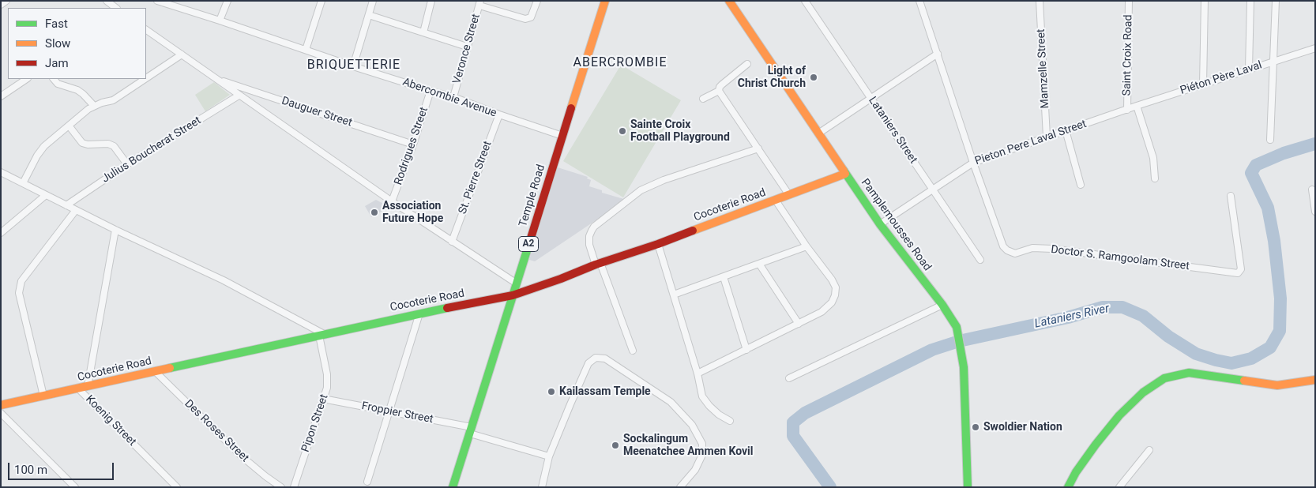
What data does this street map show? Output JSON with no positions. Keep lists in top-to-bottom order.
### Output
{
  "streets": {
    "main road": [
      "Temple Road",
      "Cocoterie Road",
      "Pamplemousses Road",
      "A2"
    ],
    "street": [
      "Veronce Street",
      "Saint Croix Road",
      "Mamzelle Street",
      "Piéton Père Laval",
      "Abercombie Avenue",
      "Dauguer Street",
      "Lataniers Street",
      "Pieton Pere Laval Street",
      "Rodrigues Street",
      "Julius Boucherat Street",
      "St. Pierre Street",
      "Doctor S. Ramgoolam Street",
      "Froppier Street",
      "Koenig Street",
      "Pipon Street",
      "Des Roses Street"
    ]
  },
  "crossings": [
    ["Veronce Street", "Abercombie Avenue"],
    ["Saint Croix Road", "Piéton Père Laval"],
    ["Saint Croix Road", "Pieton Pere Laval Street"],
    ["Mamzelle Street", "Pieton Pere Laval Street"],
    ["Piéton Père Laval", "Pieton Pere Laval Street"],
    ["Abercombie Avenue", "Rodrigues Street"],
    ["Abercombie Avenue", "St. Pierre Street"],
    ["Abercombie Avenue", "Temple Road"],
    ["Dauguer Street", "Rodrigues Street"],
    ["Lataniers Street", "Pieton Pere Laval Street"],
    ["Pieton Pere Laval Street", "Pamplemousses Road"],
    ["Pieton Pere Laval Street", "Doctor S. Ramgoolam Street"],
    ["Temple Road", "Cocoterie Road"],
    ["Temple Road", "Froppier Street"],
    ["Cocoterie Road", "Pamplemousses Road"],
    ["Cocoterie Road", "Koenig Street"],
    ["Cocoterie Road", "Pipon Street"],
    ["Cocoterie Road", "Des Roses Street"],
    ["Froppier Street", "Pipon Street"]
  ],
  "districts": ["ABERCROMBIE", "BRIQUETTERIE"],
  "water": ["Lataniers River"],
  "places": [
    "Light of Christ Church",
    "Sainte Croix Football Playground",
    "Association Future Hope",
    "Kailassam Temple",
    "Swoldier Nation",
    "Sockalingum Meenatchee Ammen Kovil"
  ],
  "legend": ["Fast", "Slow", "Jam"],
  "scale_bar": "100 m"
}
